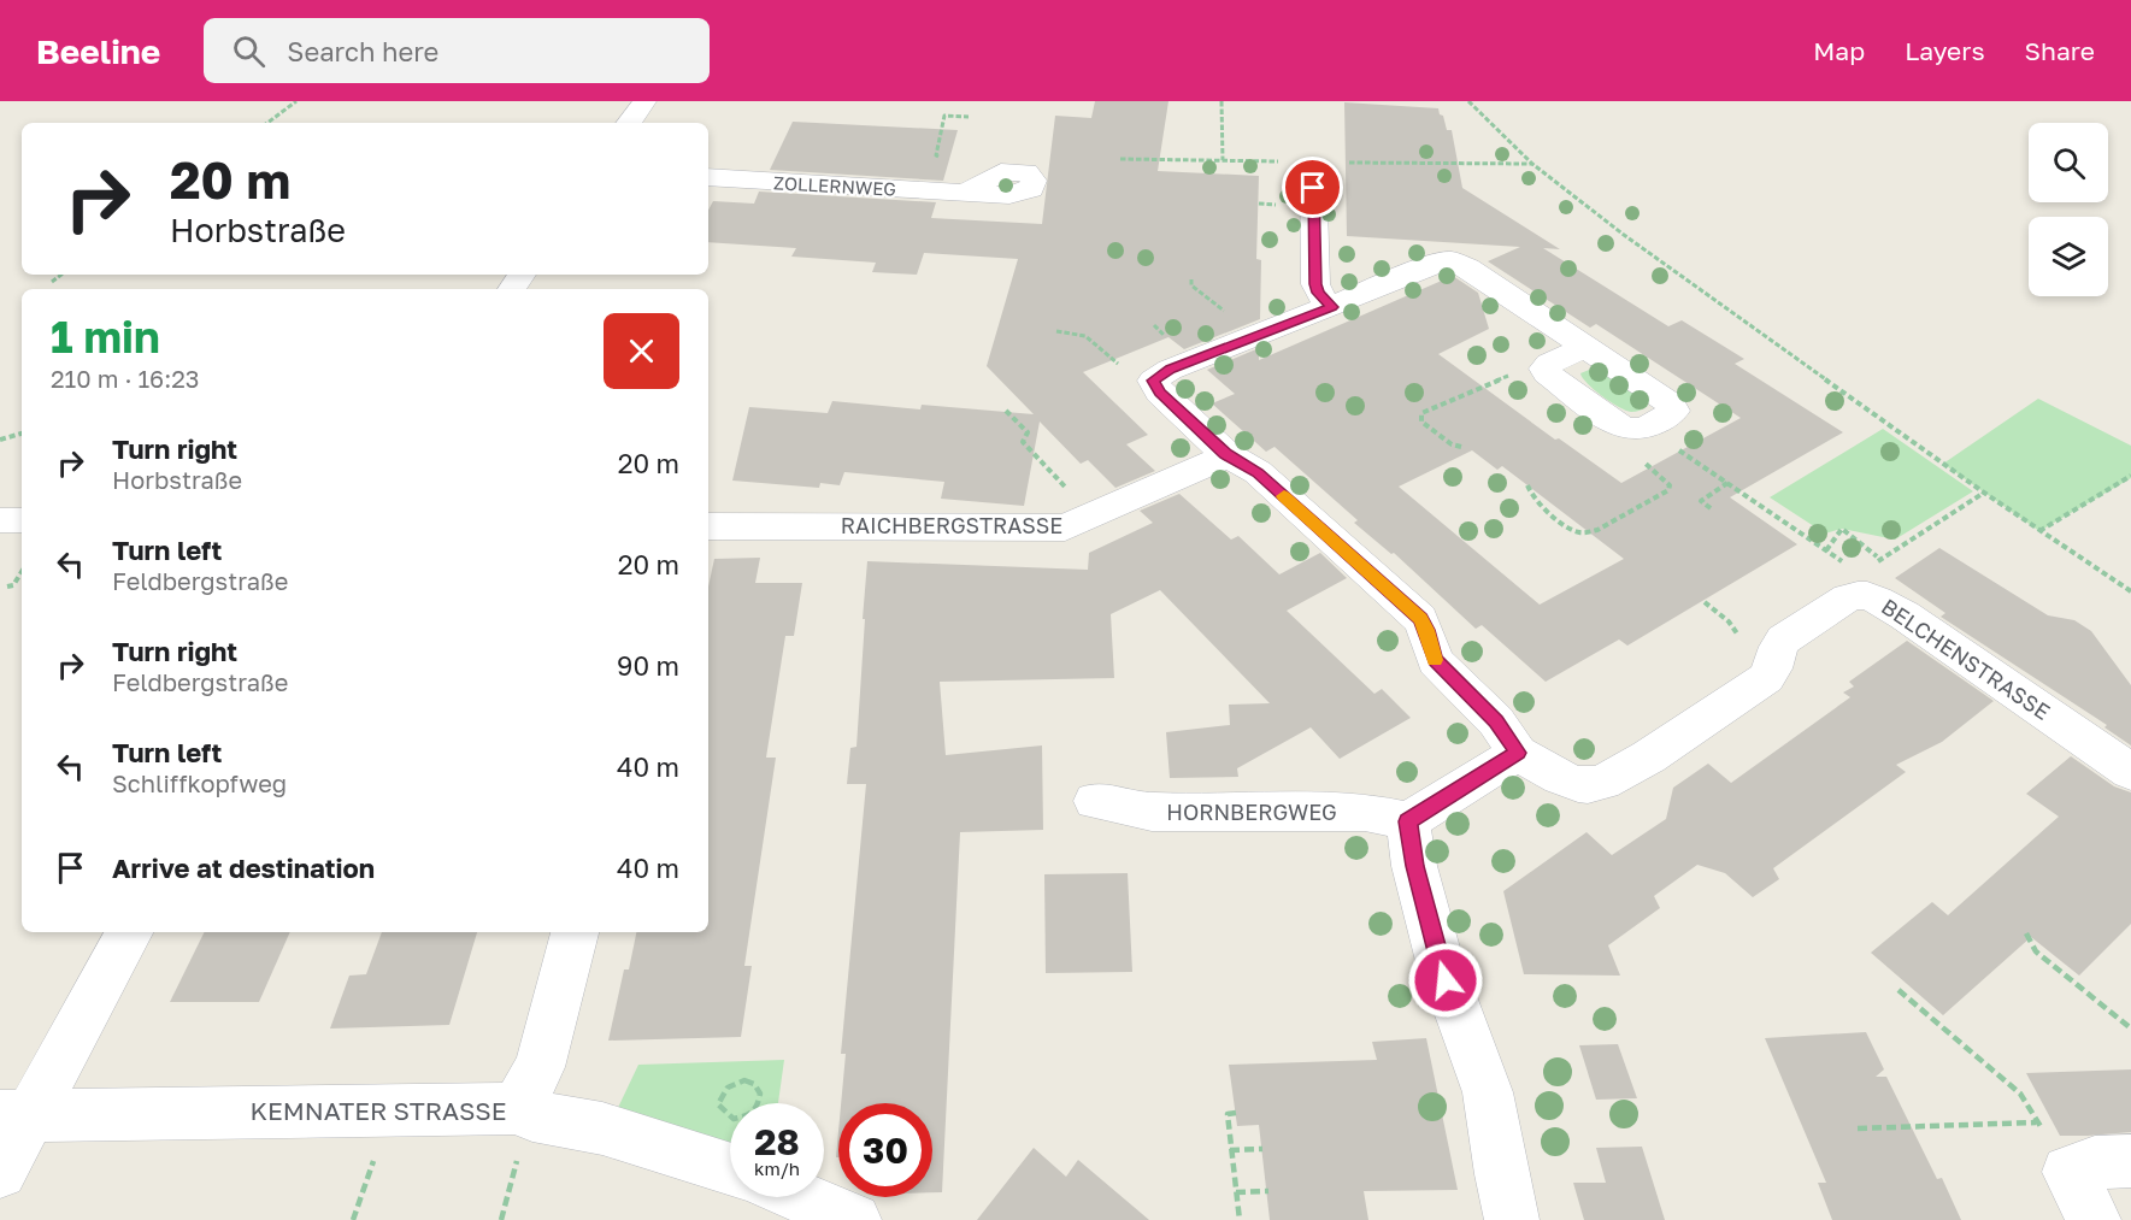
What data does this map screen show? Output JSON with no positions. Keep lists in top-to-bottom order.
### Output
{
  "streets": {
    "street": [
      "ZOLLERNWEG",
      "RAICHBERGSTRASSE",
      "BELCHENSTRASSE",
      "HORNBERGWEG",
      "KEMNATER STRASSE"
    ]
  },
  "page": {
    "header": "Beeline",
    "search": "Search here",
    "nav": ["Map", "Layers", "Share"],
    "turn": ["20 m", "Horbstraße"],
    "heading": ["1 min", "210 m · 16:23"],
    "list": [
      {
        "name": "Turn right",
        "note": "Horbstraße",
        "value": "20 m"
      },
      {
        "name": "Turn left",
        "note": "Feldbergstraße",
        "value": "20 m"
      },
      {
        "name": "Turn right",
        "note": "Feldbergstraße",
        "value": "90 m"
      },
      {
        "name": "Turn left",
        "note": "Schliffkopfweg",
        "value": "40 m"
      },
      {
        "name": "Arrive at destination",
        "value": "40 m"
      }
    ],
    "speed": "28 km/h",
    "limit": "30"
  }
}
